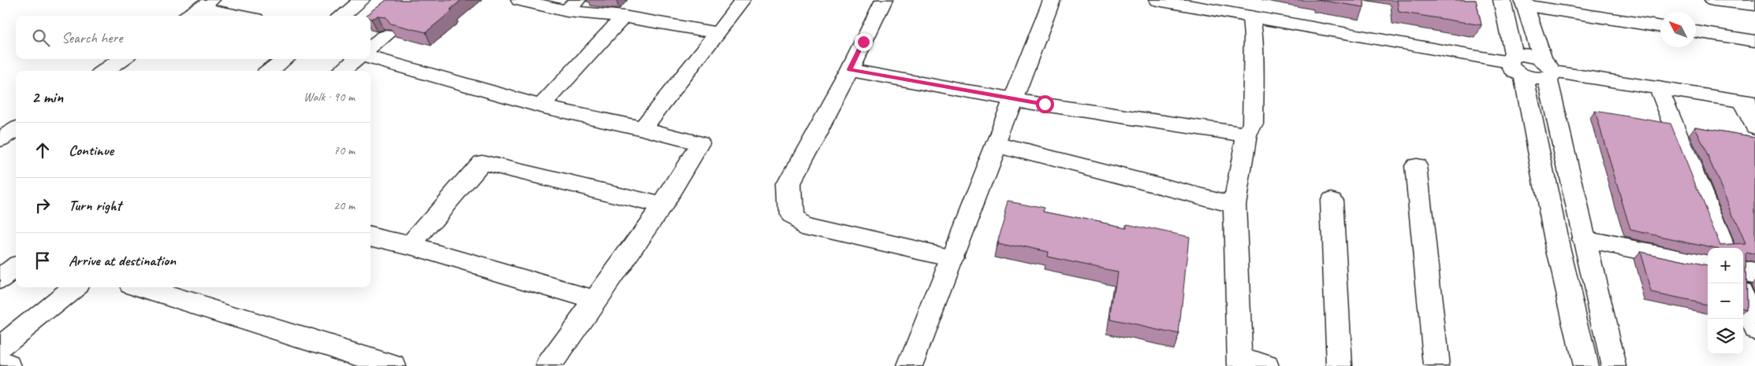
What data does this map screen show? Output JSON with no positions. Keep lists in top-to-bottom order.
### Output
{
  "north": "top left",
  "page": {
    "search": "Search here",
    "heading": ["2 min", "Walk · 90 m"],
    "list": [
      ["Continue", "70 m"],
      ["Turn right", "20 m"],
      "Arrive at destination"
    ],
    "map_buttons": ["+", "−"]
  }
}
